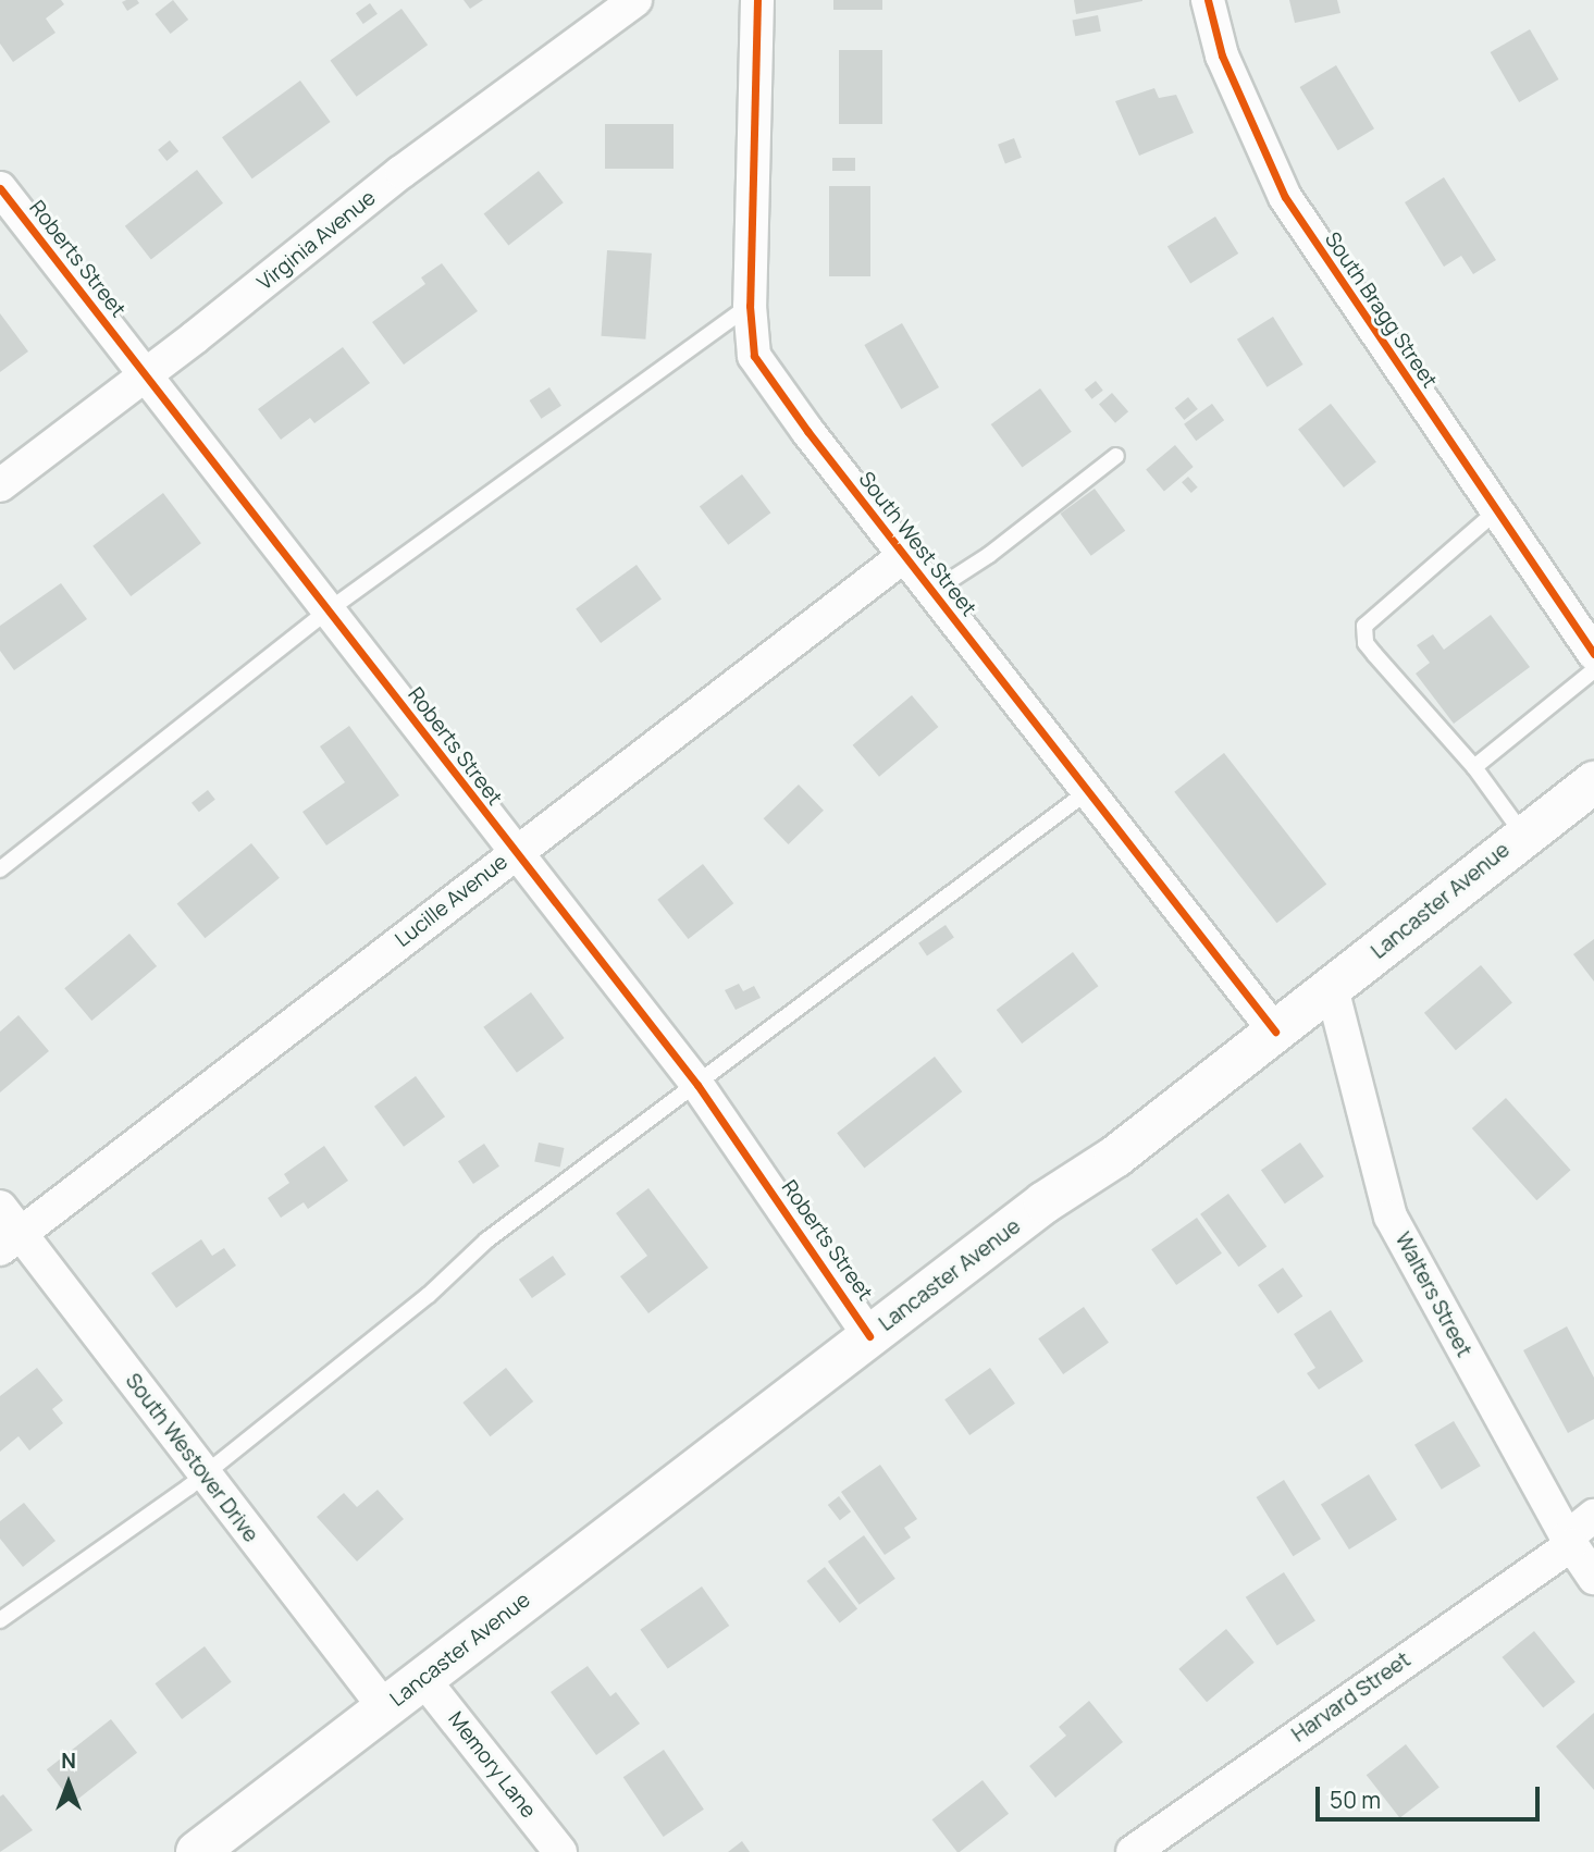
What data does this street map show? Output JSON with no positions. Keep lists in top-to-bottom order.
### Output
{
  "streets": {
    "main road": ["Lancaster Avenue"],
    "street": [
      "Virginia Avenue",
      "Roberts Street",
      "South Bragg Street",
      "South West Street",
      "Lucille Avenue",
      "Walters Street",
      "South Westover Drive",
      "Harvard Street",
      "Memory Lane"
    ]
  },
  "crossings": [
    ["Virginia Avenue", "Roberts Street"],
    ["Roberts Street", "Lucille Avenue"],
    ["Roberts Street", "Lancaster Avenue"],
    ["South West Street", "Lucille Avenue"],
    ["South West Street", "Lancaster Avenue"],
    ["Lucille Avenue", "South Westover Drive"],
    ["Lancaster Avenue", "Walters Street"],
    ["Lancaster Avenue", "South Westover Drive"],
    ["Lancaster Avenue", "Memory Lane"],
    ["Walters Street", "Harvard Street"]
  ],
  "scale_bar": "50 m",
  "north": "top"
}
